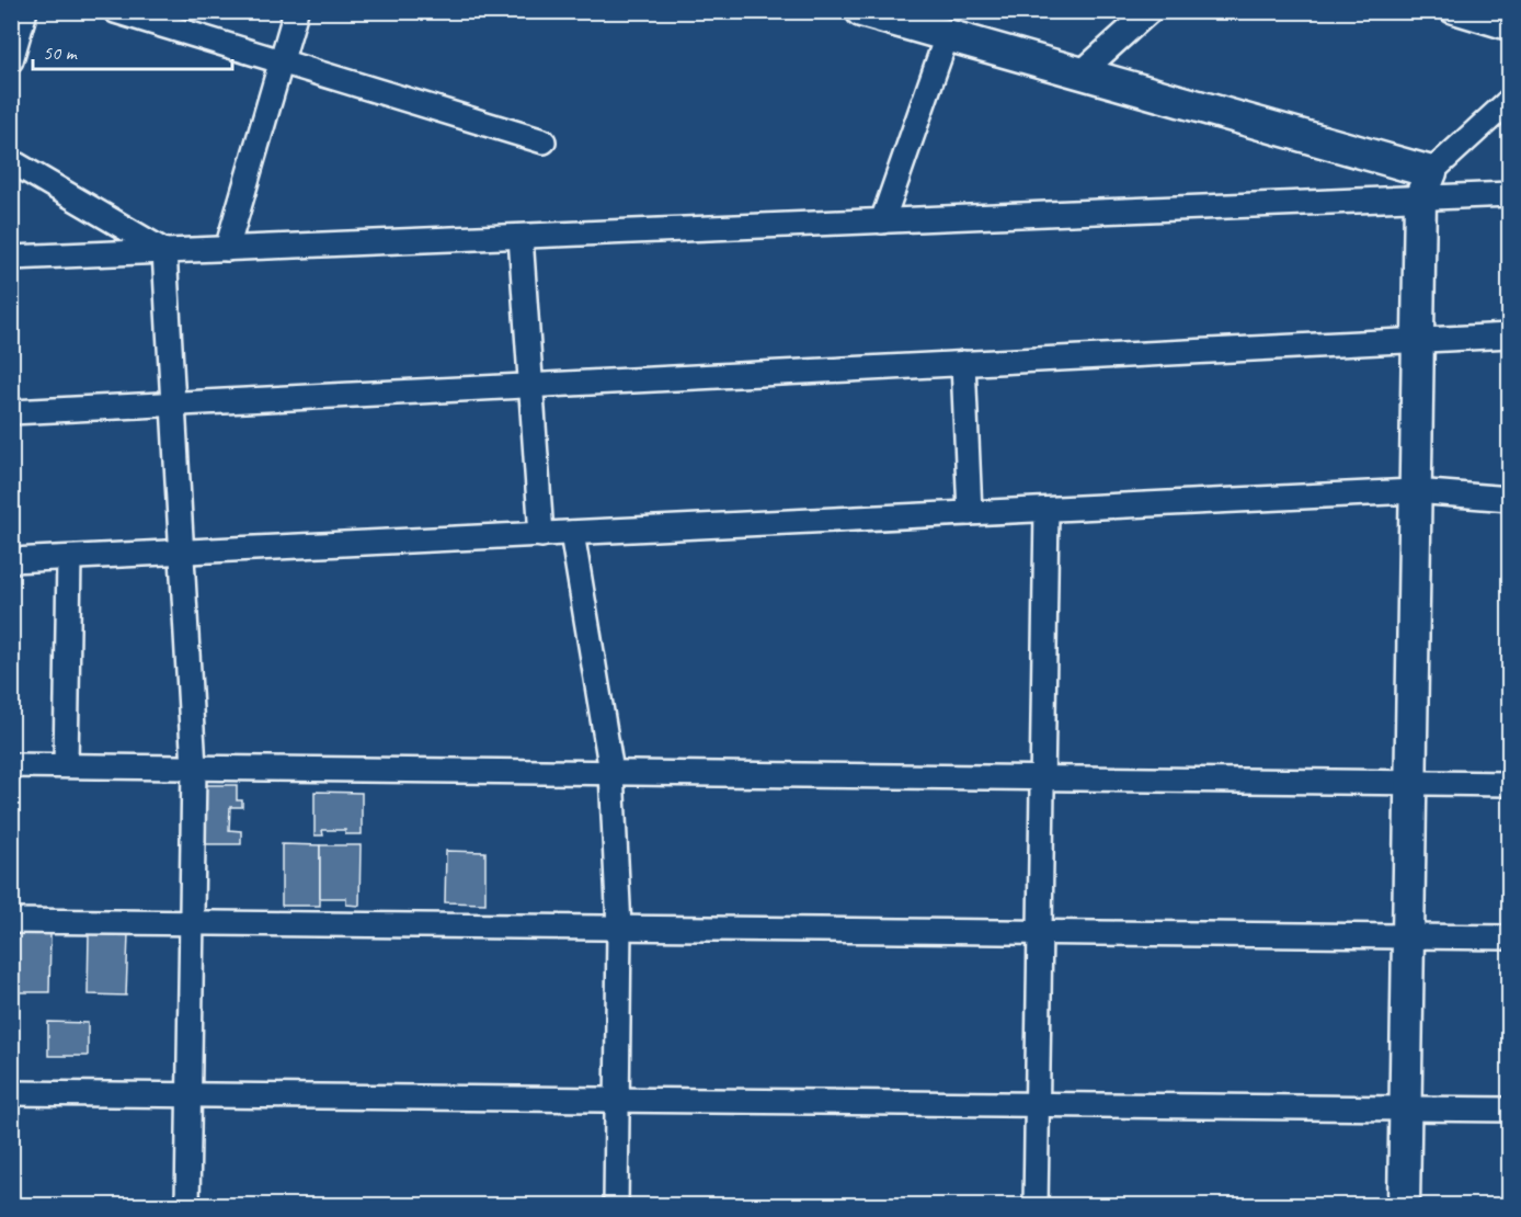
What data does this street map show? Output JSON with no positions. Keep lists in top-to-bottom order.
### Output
{
  "scale_bar": "50 m"
}
